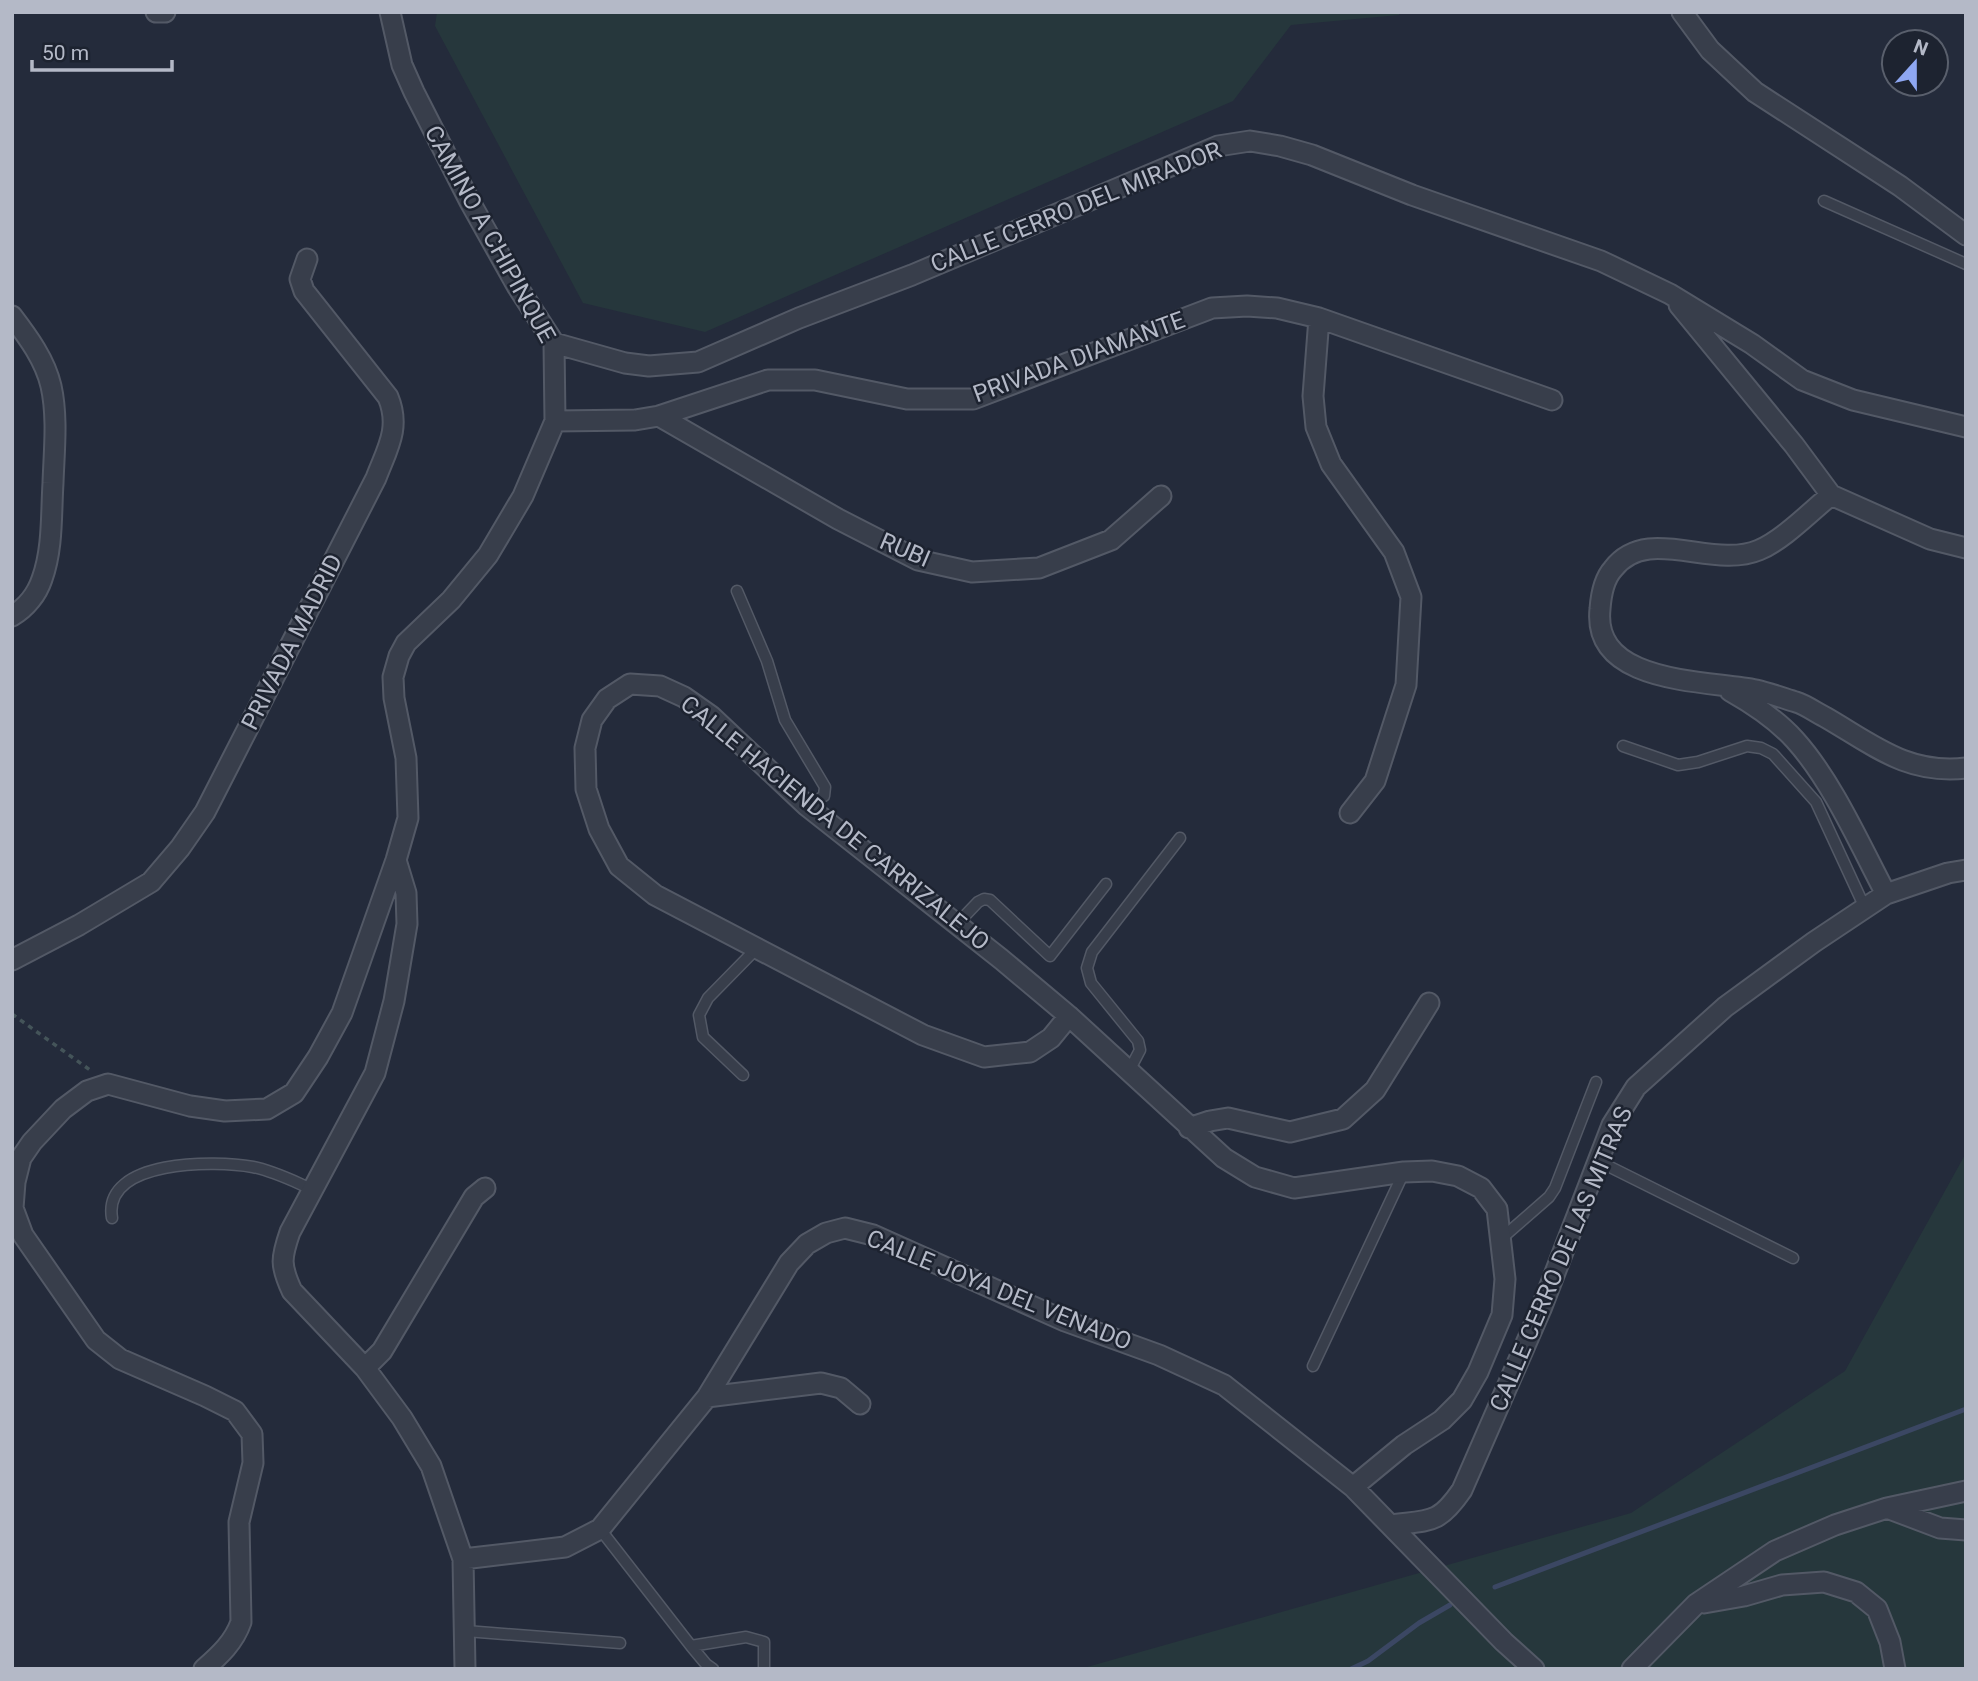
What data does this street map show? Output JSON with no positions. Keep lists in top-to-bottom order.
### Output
{
  "streets": {
    "street": [
      "CALLE CERRO DEL MIRADOR",
      "CAMINO A CHIPINQUE",
      "PRIVADA DIAMANTE",
      "RUBI",
      "PRIVADA MADRID",
      "CALLE HACIENDA DE CARRIZALEJO",
      "CALLE CERRO DE LAS MITRAS",
      "CALLE JOYA DEL VENADO"
    ]
  },
  "crossings": [
    ["CALLE CERRO DEL MIRADOR", "CAMINO A CHIPINQUE"],
    ["CAMINO A CHIPINQUE", "PRIVADA DIAMANTE"],
    ["PRIVADA DIAMANTE", "RUBI"],
    ["CALLE HACIENDA DE CARRIZALEJO", "CALLE JOYA DEL VENADO"],
    ["CALLE CERRO DE LAS MITRAS", "CALLE JOYA DEL VENADO"]
  ],
  "scale_bar": "50 m",
  "north": "top"
}
